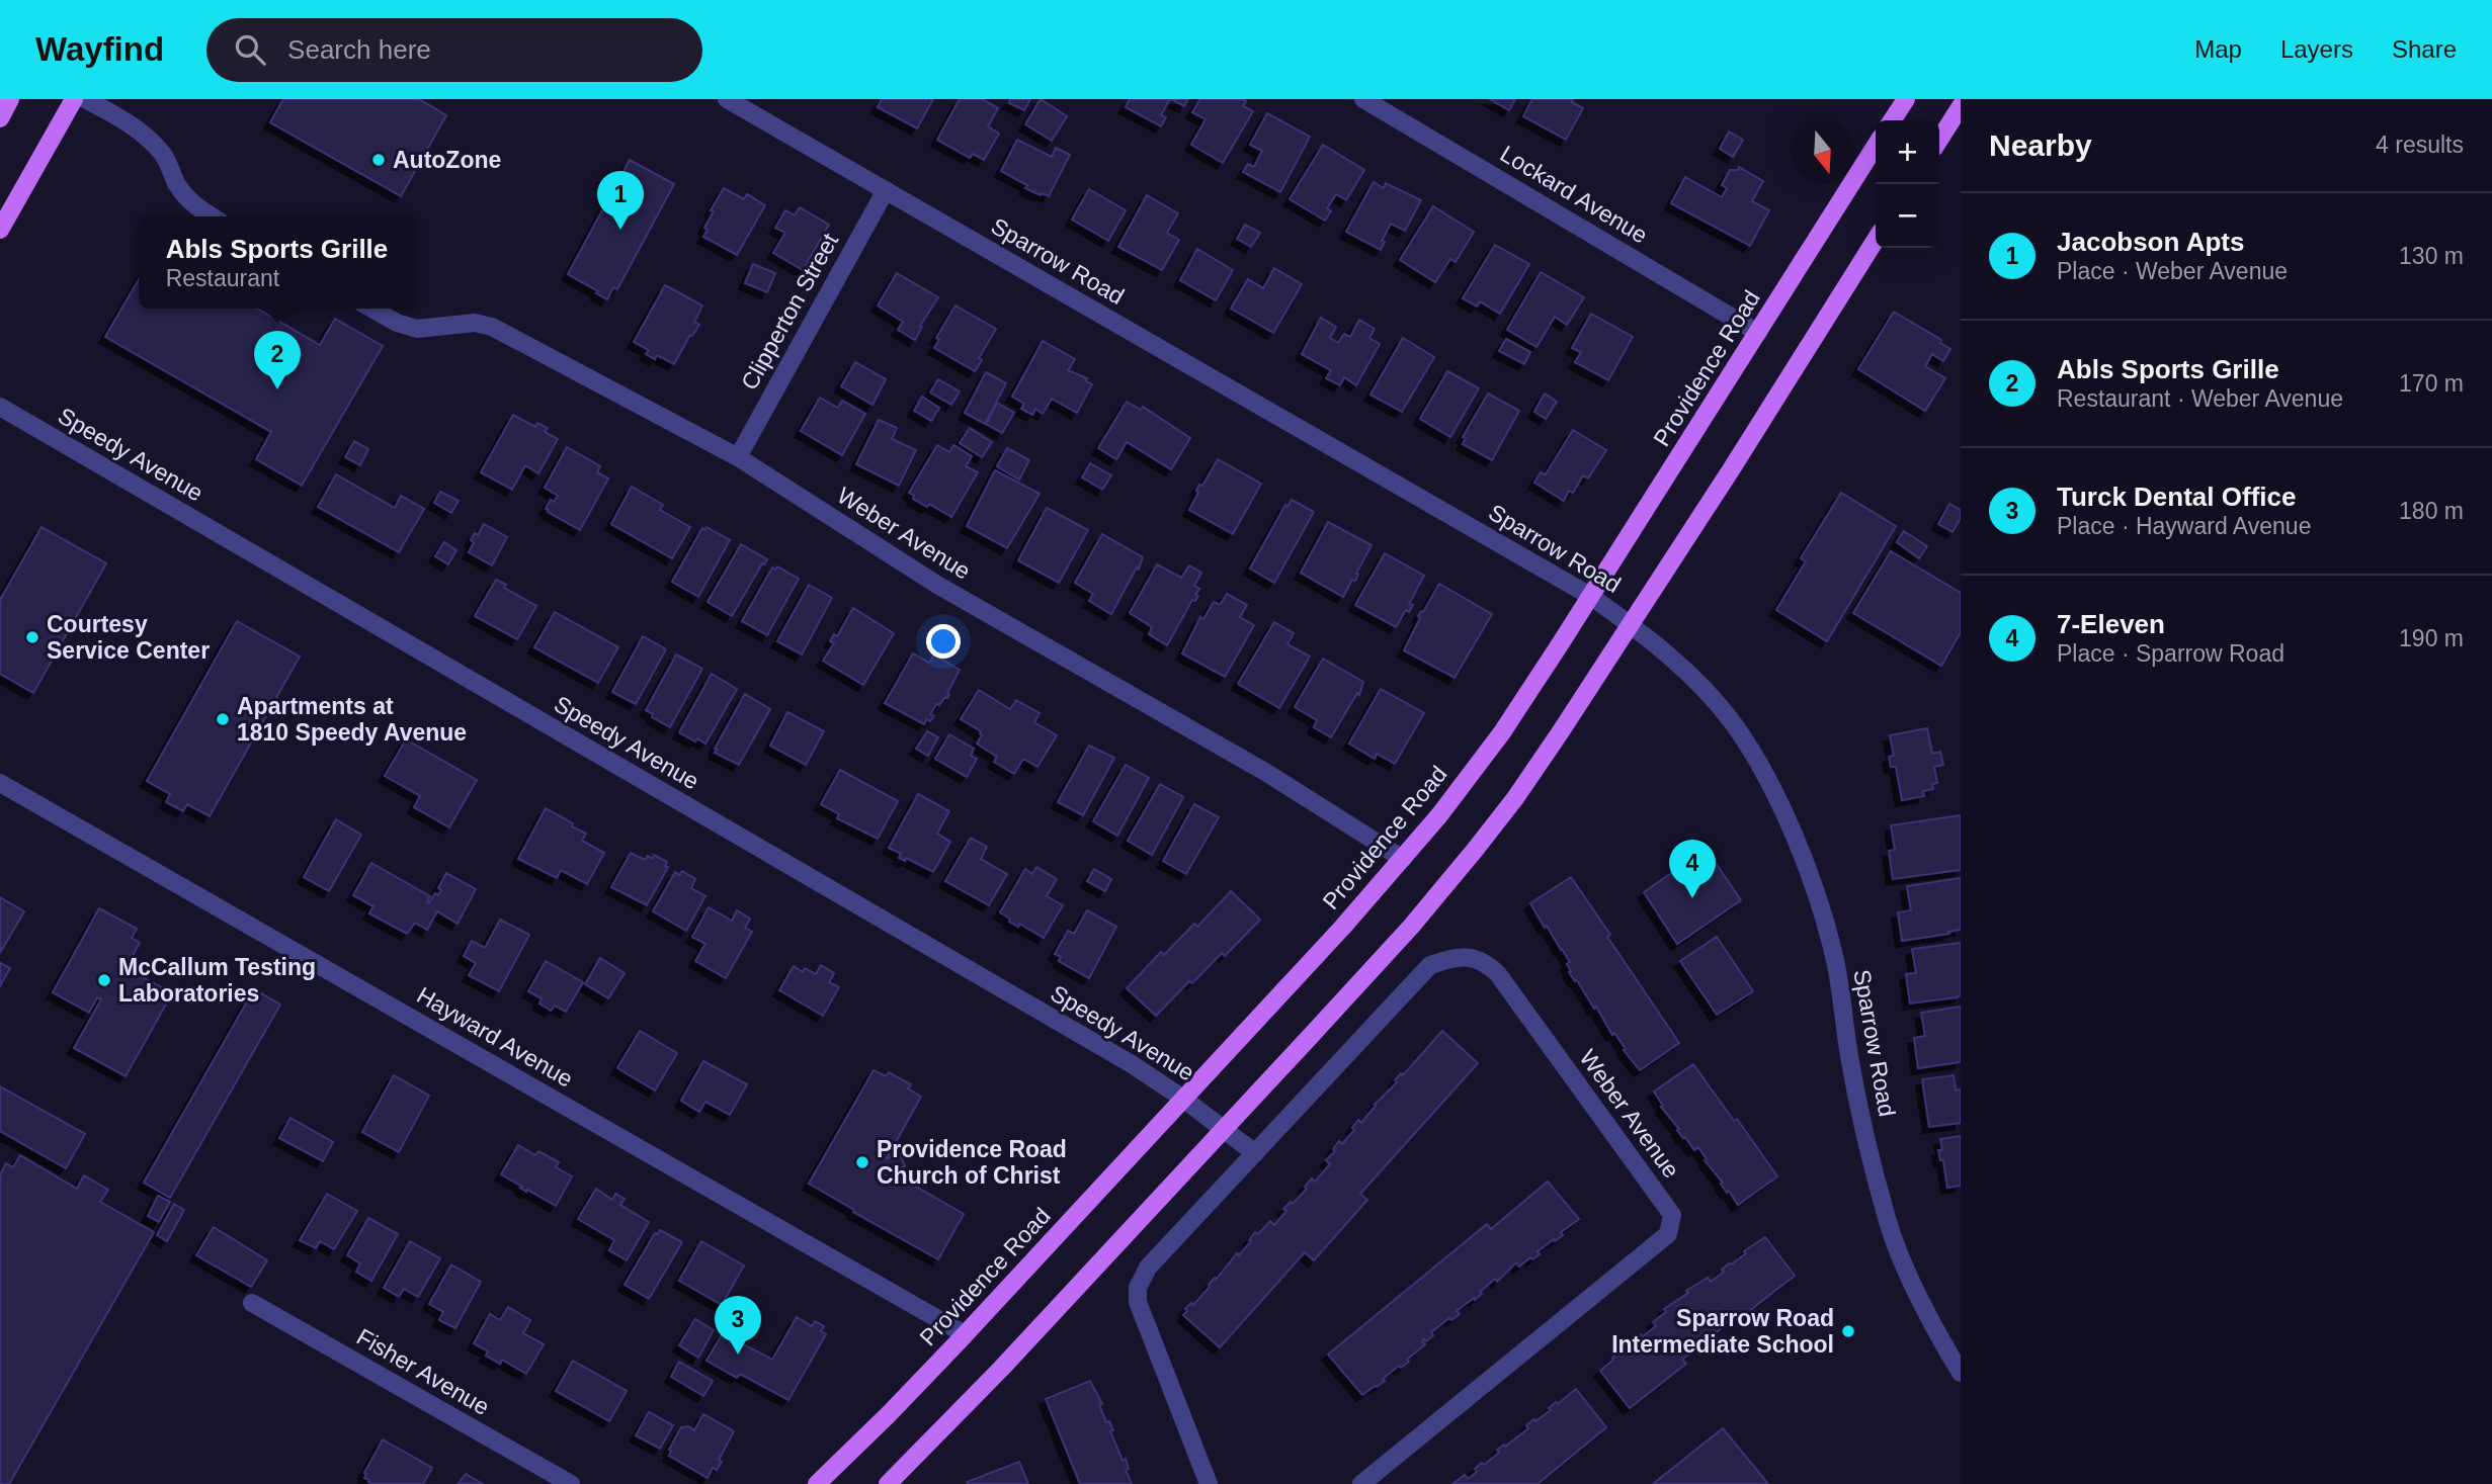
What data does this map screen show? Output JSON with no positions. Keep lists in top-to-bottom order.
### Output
{
  "streets": {
    "main road": ["Providence Road"],
    "street": [
      "Lockard Avenue",
      "Sparrow Road",
      "Clipperton Street",
      "Speedy Avenue",
      "Weber Avenue",
      "Hayward Avenue",
      "Fisher Avenue"
    ]
  },
  "crossings": [
    ["Lockard Avenue", "Providence Road"],
    ["Sparrow Road", "Clipperton Street"],
    ["Sparrow Road", "Providence Road"],
    ["Clipperton Street", "Weber Avenue"],
    ["Providence Road", "Speedy Avenue"],
    ["Providence Road", "Weber Avenue"],
    ["Providence Road", "Hayward Avenue"]
  ],
  "places": [
    "AutoZone",
    "Courtesy Service Center",
    "Apartments at 1810 Speedy Avenue",
    "McCallum Testing Laboratories",
    "Providence Road Church of Christ",
    "Sparrow Road Intermediate School"
  ],
  "north": "bottom",
  "page": {
    "header": "Wayfind",
    "search": "Search here",
    "nav": ["Map", "Layers", "Share"],
    "heading": ["Nearby", "4 results"],
    "map_buttons": ["+", "−"],
    "pins": [
      "1",
      "2",
      "4",
      "3"
    ],
    "list": [
      {
        "mark": "1",
        "name": "Jacobson Apts",
        "note": "Place · Weber Avenue",
        "value": "130 m"
      },
      {
        "mark": "2",
        "name": "Abls Sports Grille",
        "note": "Restaurant · Weber Avenue",
        "value": "170 m"
      },
      {
        "mark": "3",
        "name": "Turck Dental Office",
        "note": "Place · Hayward Avenue",
        "value": "180 m"
      },
      {
        "mark": "4",
        "name": "7-Eleven",
        "note": "Place · Sparrow Road",
        "value": "190 m"
      }
    ],
    "popup": ["Abls Sports Grille", "Restaurant"]
  }
}
